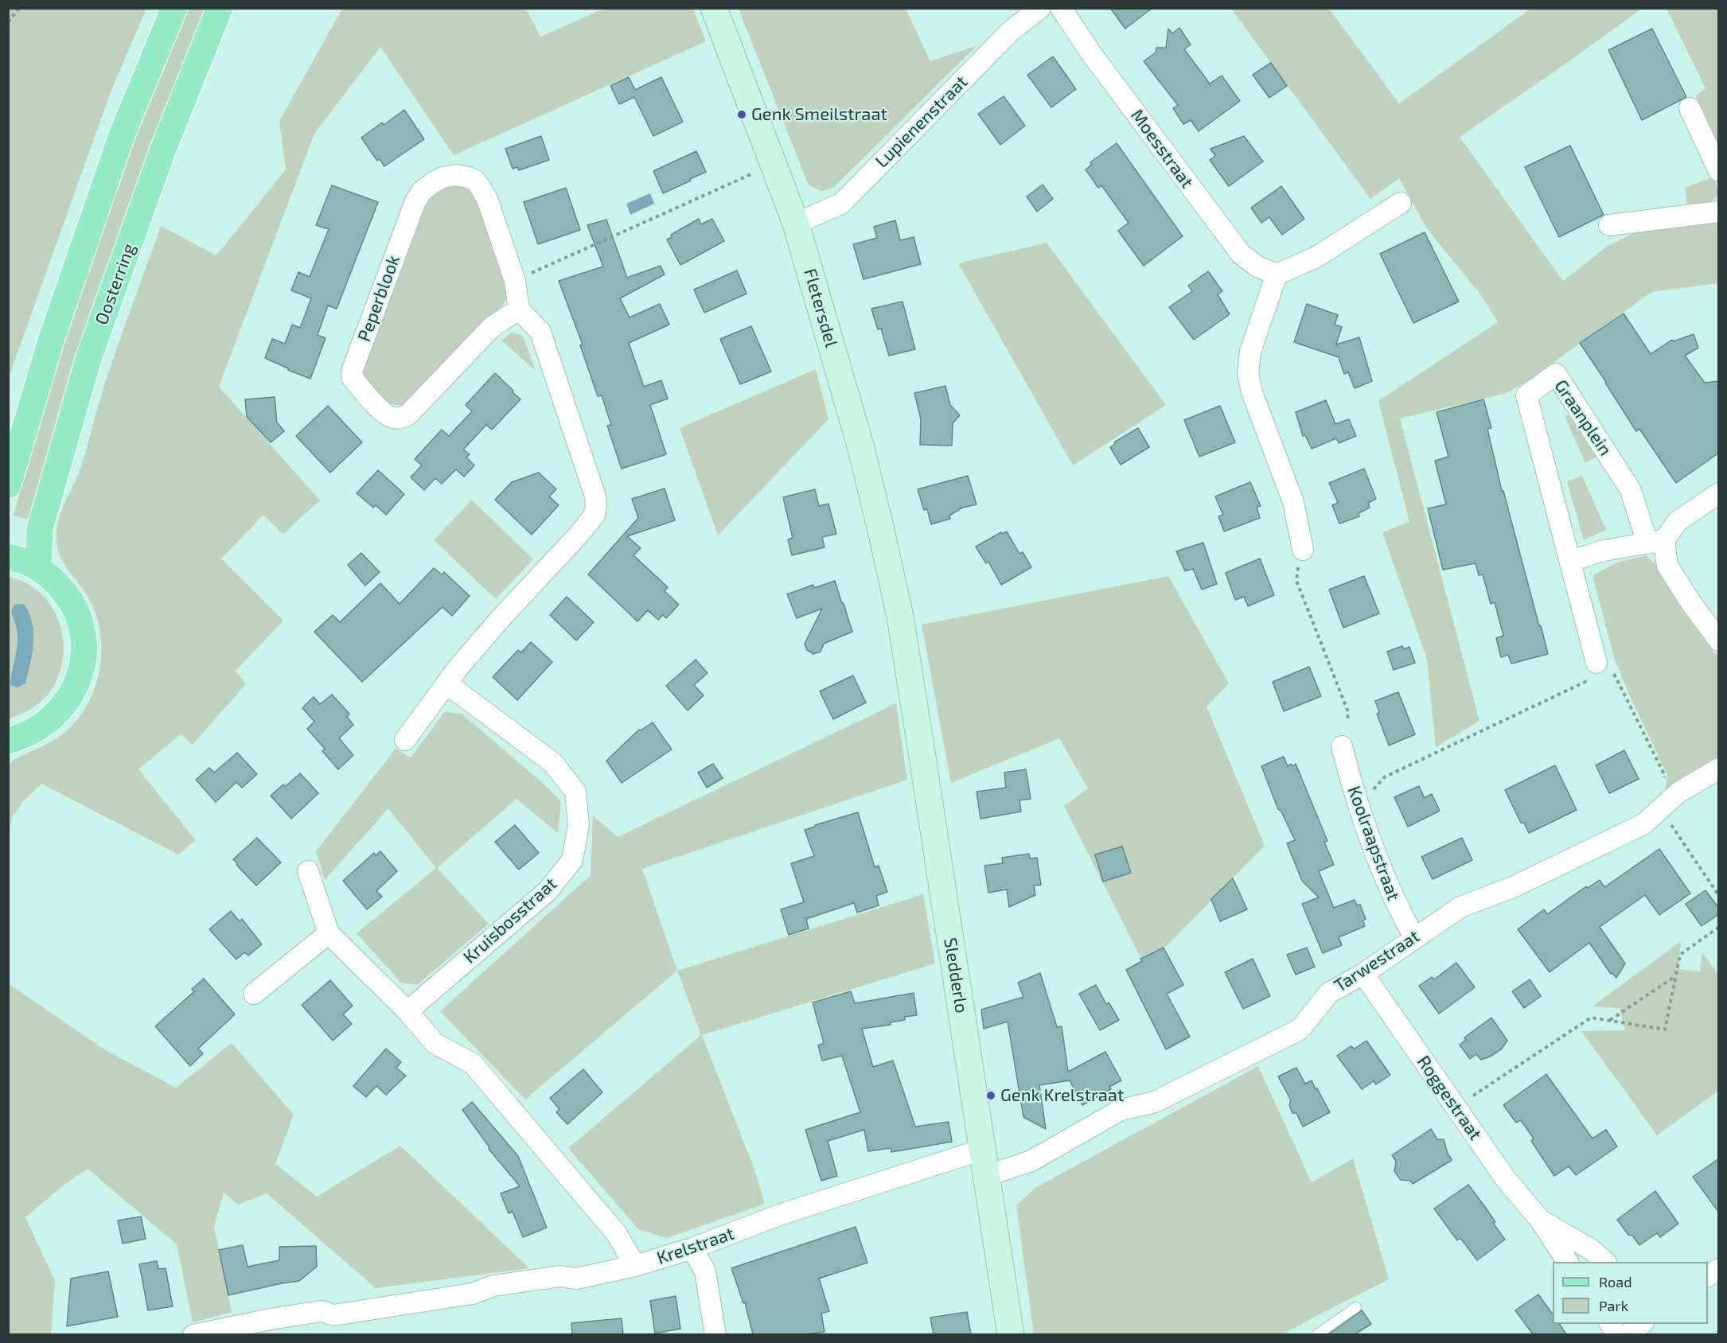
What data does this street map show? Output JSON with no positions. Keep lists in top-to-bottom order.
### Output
{
  "streets": {
    "main road": ["Oosterring"],
    "street": [
      "Lupienenstraat",
      "Moesstraat",
      "Peperblook",
      "Fletersdel",
      "Graanplein",
      "Koolraapstraat",
      "Kruisbosstraat",
      "Tarwestraat",
      "Sledderlo",
      "Roggestraat",
      "Krelstraat"
    ]
  },
  "crossings": [
    ["Lupienenstraat", "Fletersdel"],
    ["Fletersdel", "Sledderlo"],
    ["Koolraapstraat", "Tarwestraat"],
    ["Tarwestraat", "Sledderlo"],
    ["Tarwestraat", "Roggestraat"],
    ["Sledderlo", "Krelstraat"]
  ],
  "places": ["Genk Smeilstraat", "Genk Krelstraat"],
  "legend": ["Road", "Park"]
}
